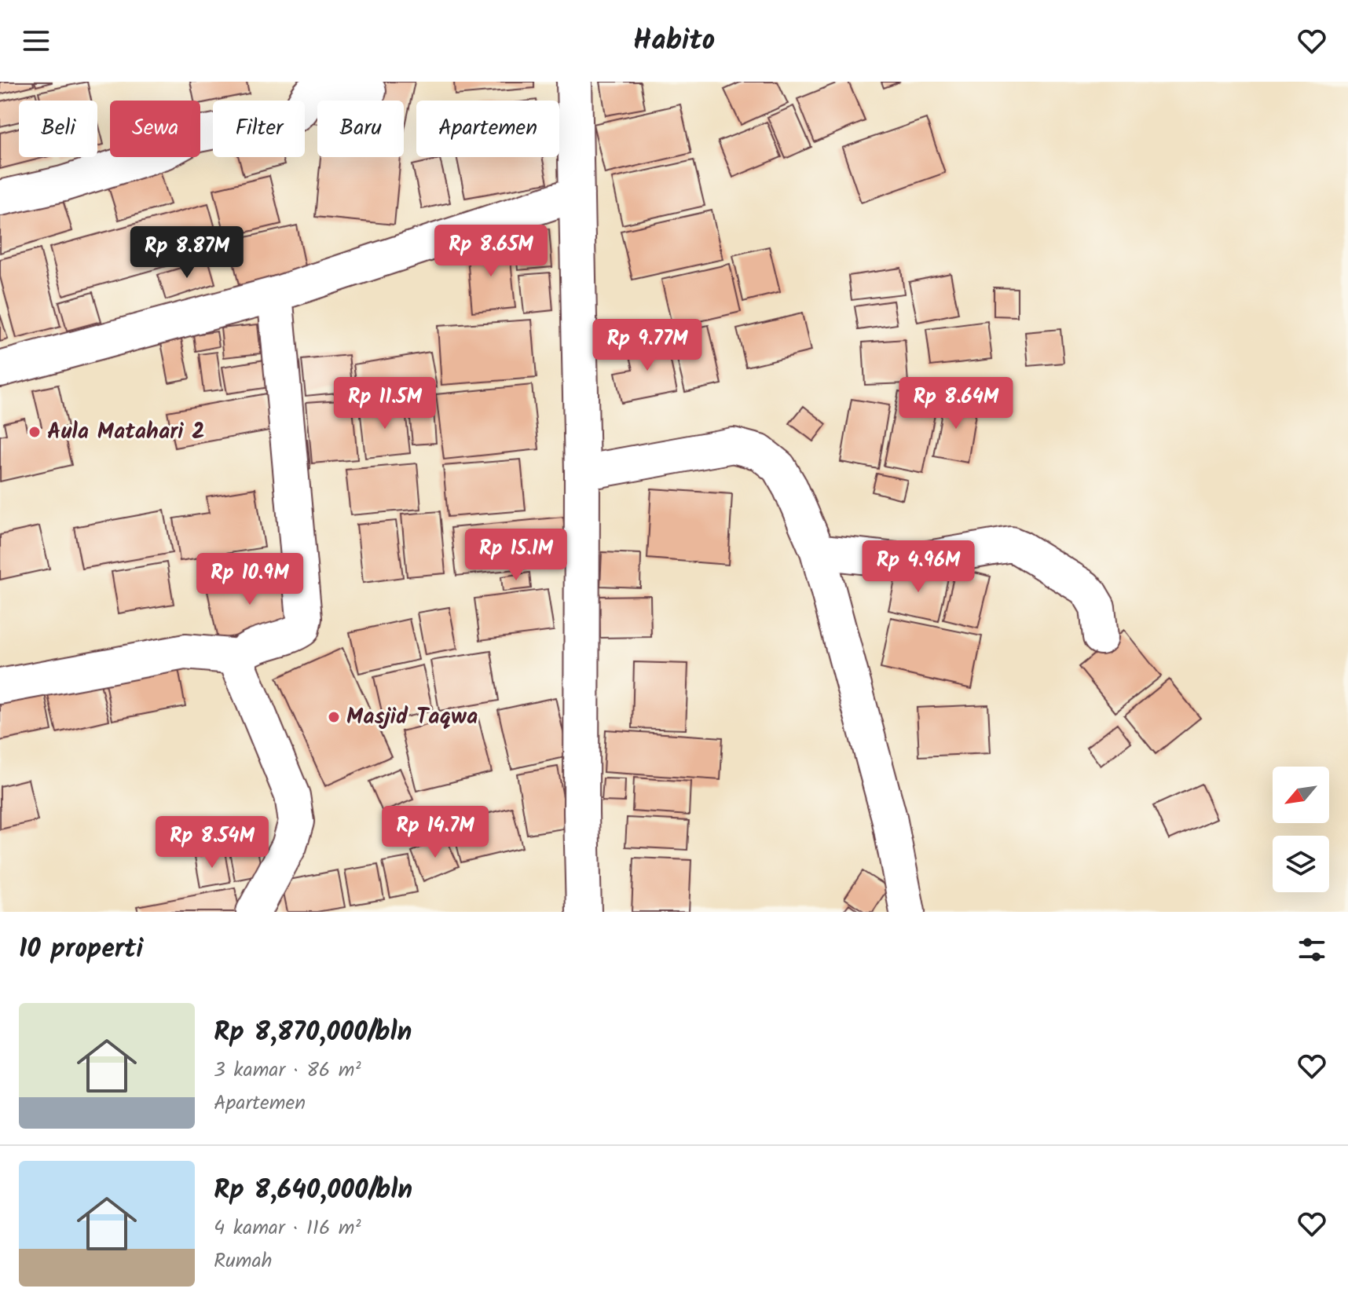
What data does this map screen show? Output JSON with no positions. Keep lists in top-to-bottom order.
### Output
{
  "places": ["Aula Matahari 2", "Masjid Taqwa"],
  "north": "bottom left",
  "page": {
    "header": "Habito",
    "chip": [
      "Beli",
      "Sewa",
      "Filter",
      "Baru",
      "Apartemen"
    ],
    "price": [
      "Rp 8.65M",
      "Rp 8.87M",
      "Rp 9.77M",
      "Rp 11.5M",
      "Rp 8.64M",
      "Rp 15.1M",
      "Rp 4.96M",
      "Rp 10.9M",
      "Rp 14.7M",
      "Rp 8.54M"
    ],
    "heading": "10 properti",
    "list": [
      {
        "name": "Rp 8,870,000/bln",
        "note": "3 kamar · 86 m² · Apartemen"
      },
      {
        "name": "Rp 8,640,000/bln",
        "note": "4 kamar · 116 m² · Rumah"
      }
    ]
  }
}
